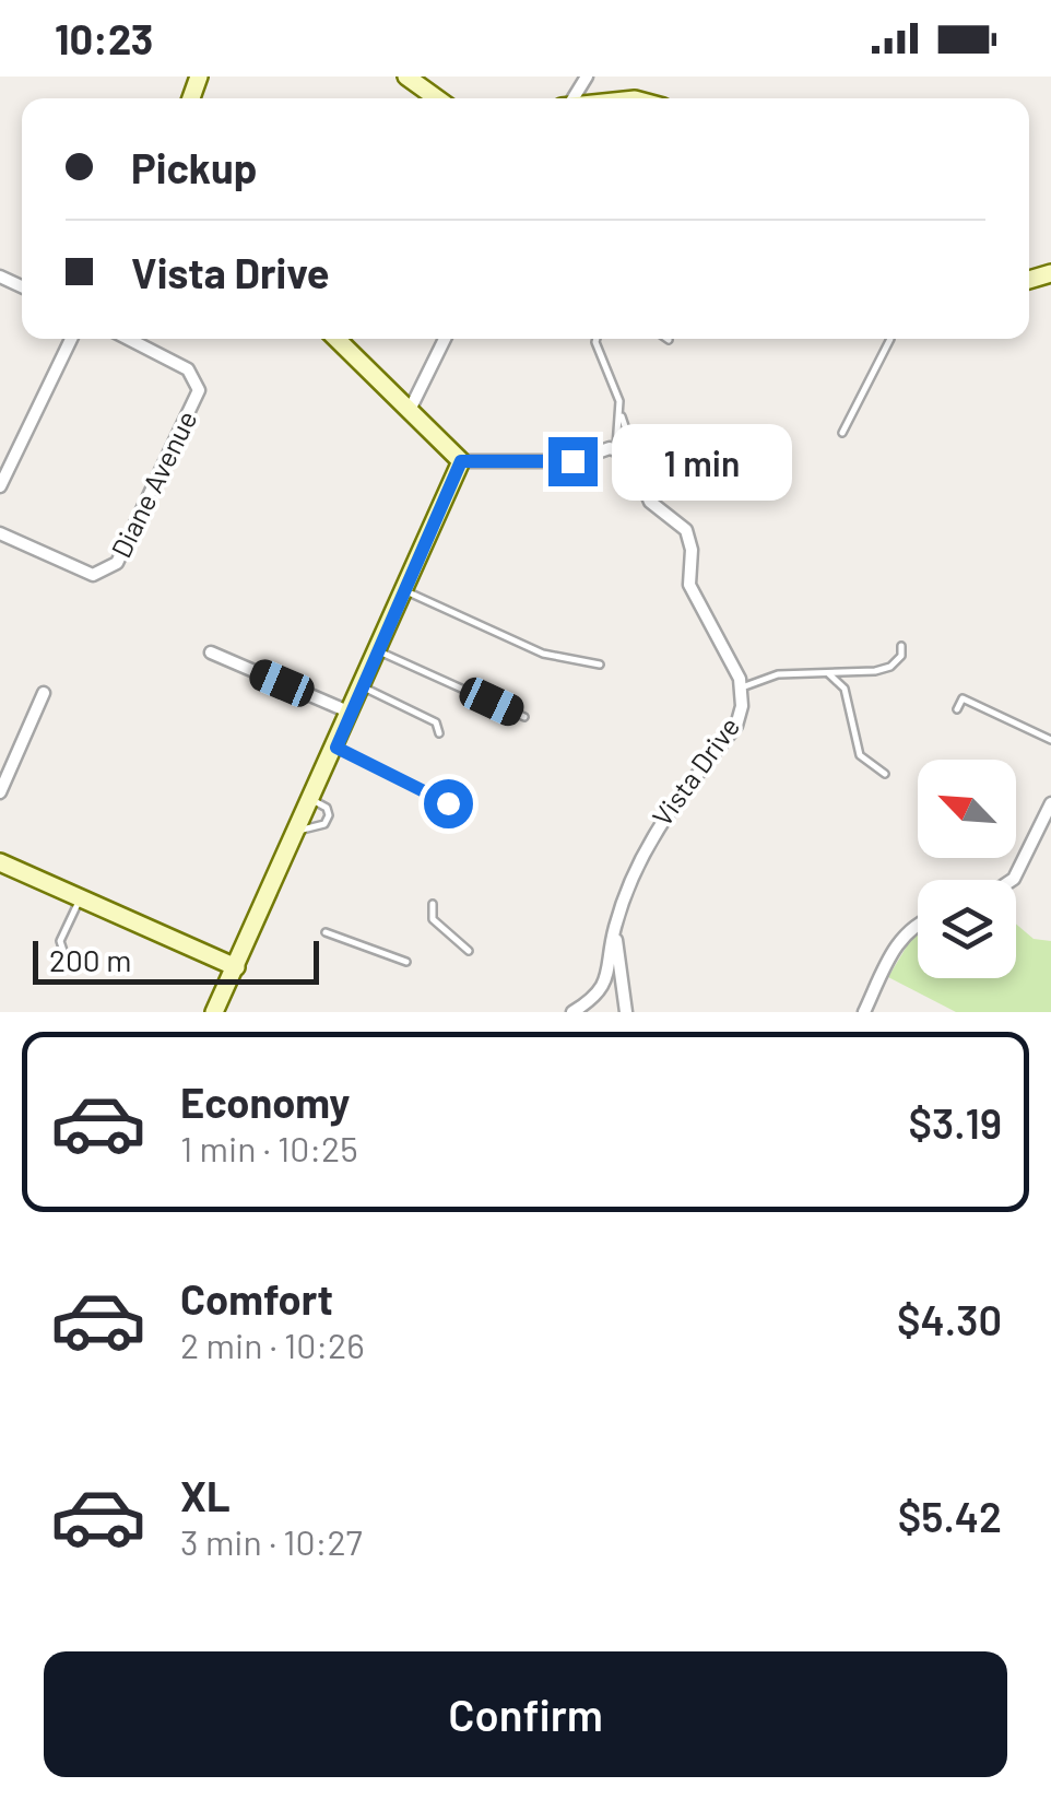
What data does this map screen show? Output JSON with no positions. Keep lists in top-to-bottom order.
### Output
{
  "streets": {
    "street": ["Diane Avenue", "Vista Drive"]
  },
  "scale_bar": "200 m",
  "north": "top left",
  "page": {
    "status": "10:23",
    "banner": ["Pickup", "Vista Drive"],
    "bubble": "1 min",
    "scale": "200 m",
    "list": [
      {
        "name": "Economy",
        "note": "1 min · 10:25",
        "value": "$3.19"
      },
      {
        "name": "Comfort",
        "note": "2 min · 10:26",
        "value": "$4.30"
      },
      {
        "name": "XL",
        "note": "3 min · 10:27",
        "value": "$5.42"
      }
    ],
    "buttons": "Confirm"
  }
}
